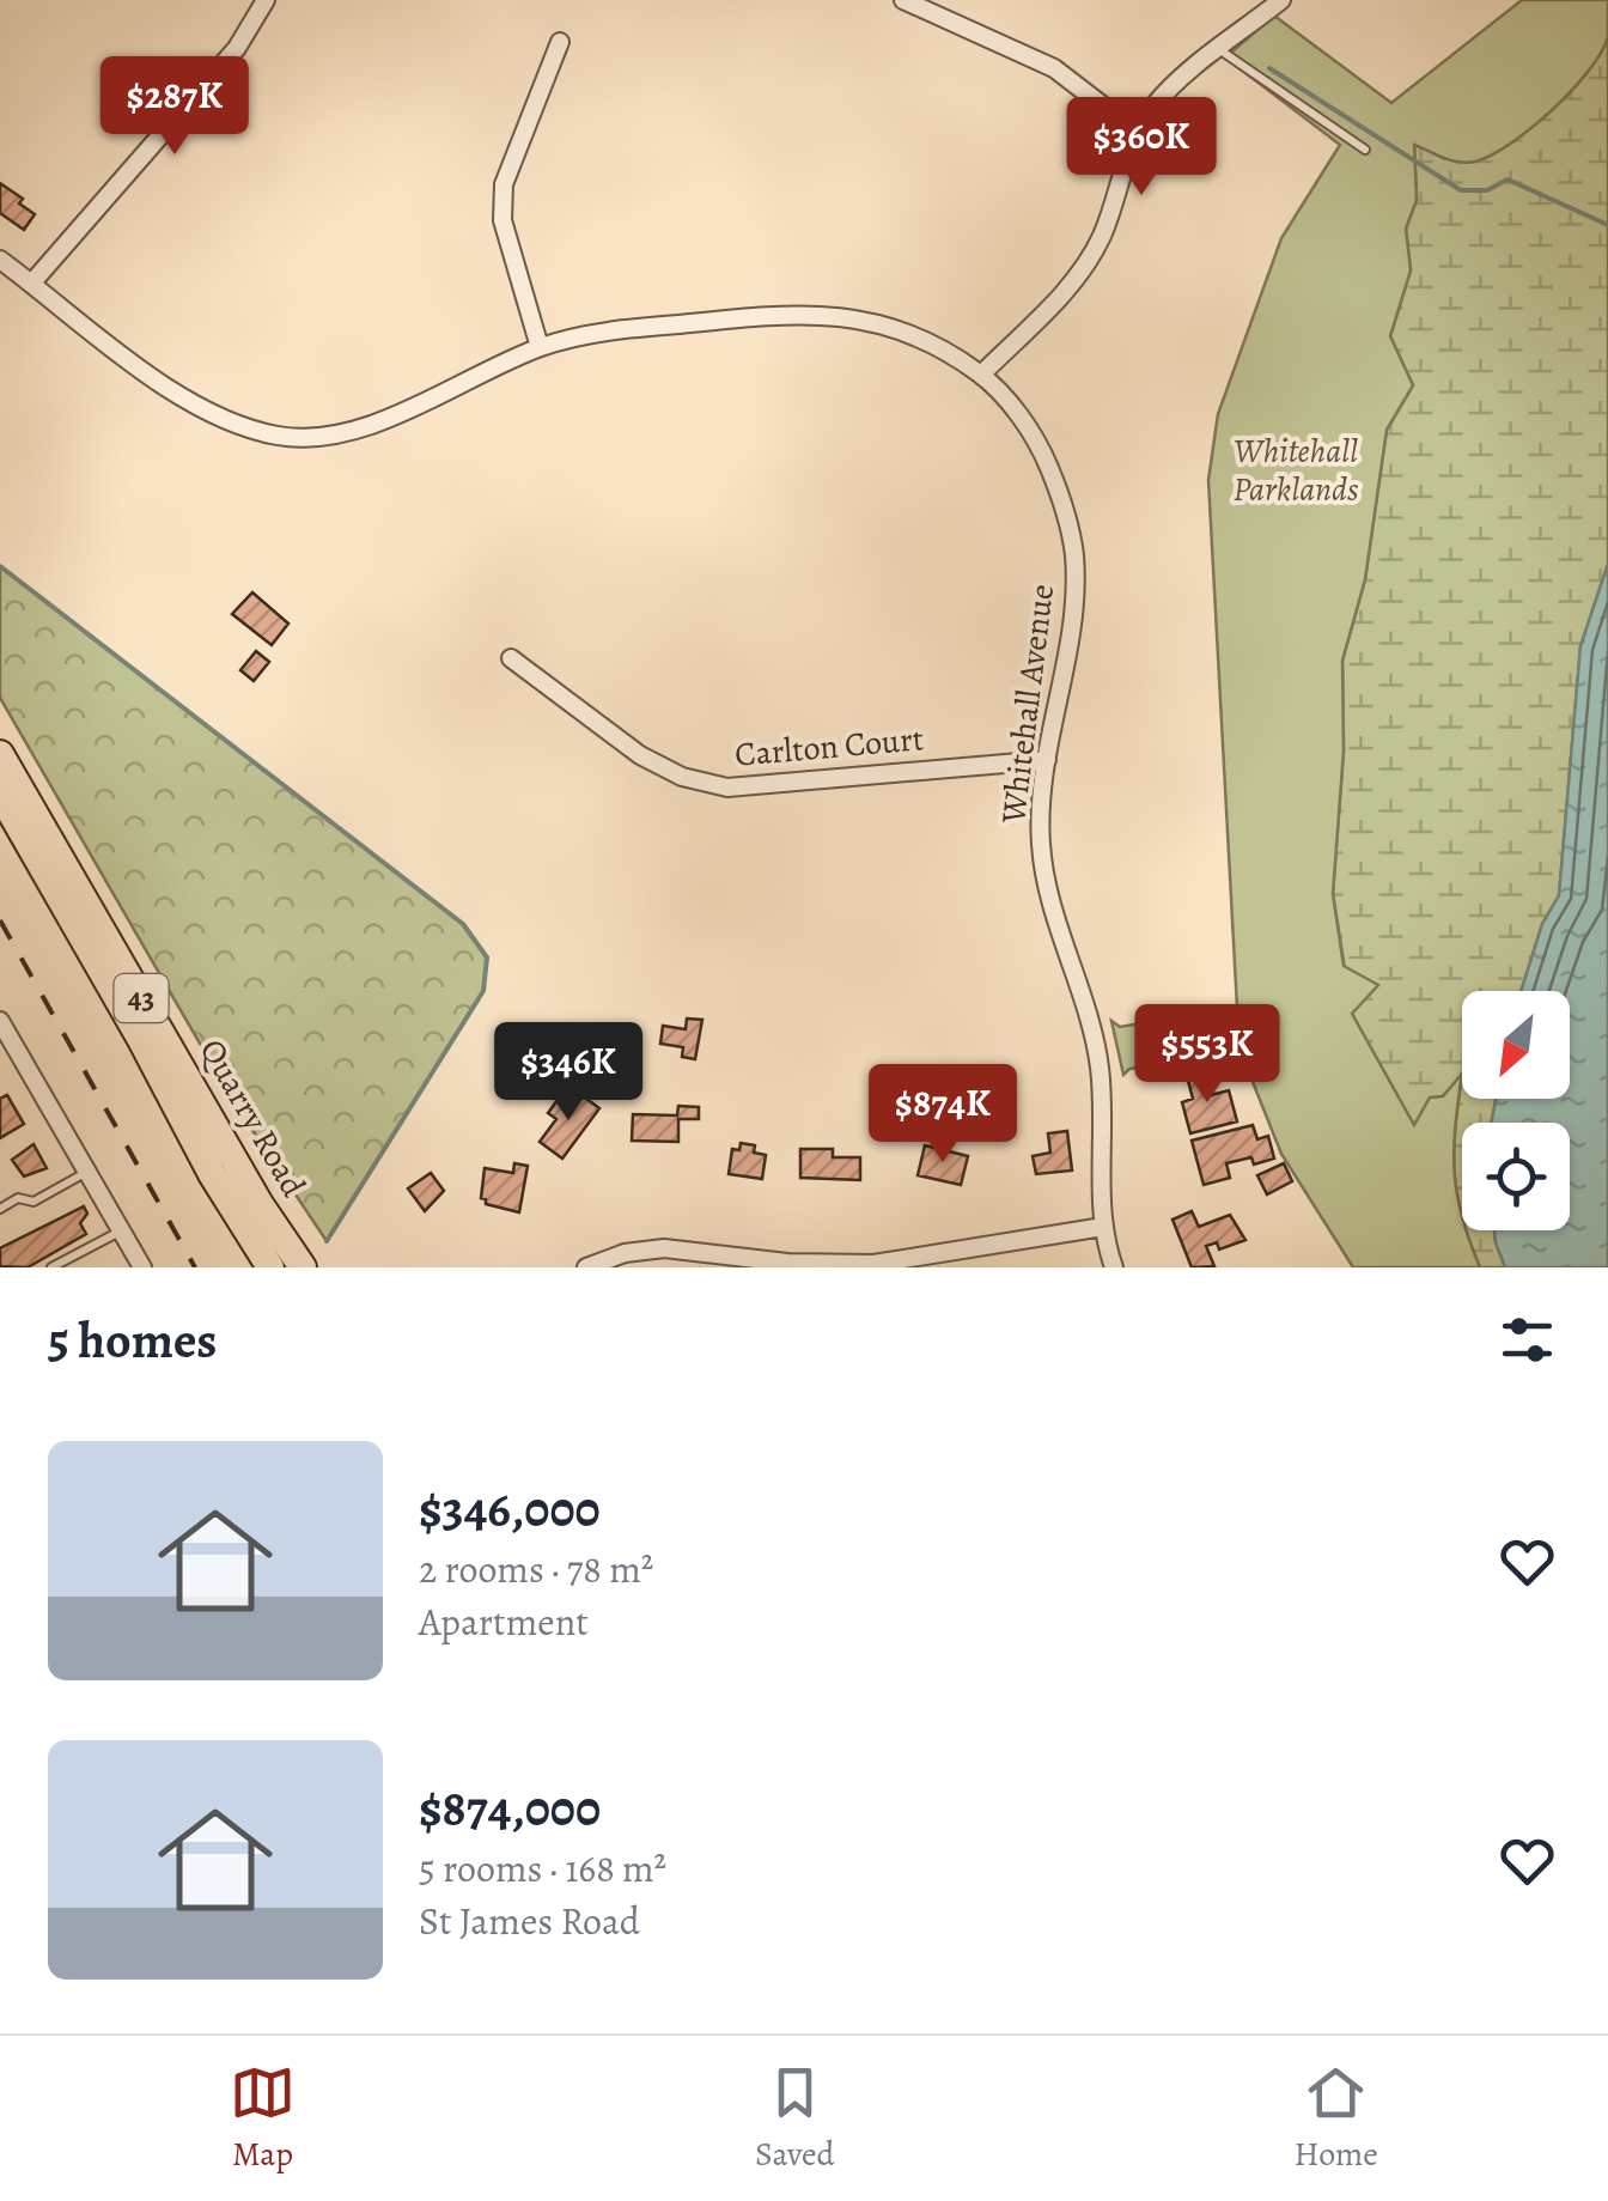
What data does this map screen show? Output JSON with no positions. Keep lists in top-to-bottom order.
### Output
{
  "streets": {
    "main road": ["43", "Quarry Road"],
    "street": ["Whitehall Avenue", "Carlton Court"]
  },
  "crossings": [
    ["Whitehall Avenue", "Carlton Court"]
  ],
  "parks": ["Whitehall Parklands"],
  "north": "bottom left",
  "page": {
    "price": [
      "$287K",
      "$360K",
      "$553K",
      "$346K",
      "$874K"
    ],
    "heading": "5 homes",
    "list": [
      {
        "name": "$346,000",
        "note": "2 rooms · 78 m² · Apartment"
      },
      {
        "name": "$874,000",
        "note": "5 rooms · 168 m² · St James Road"
      }
    ],
    "tabs": ["Map", "Saved", "Home"]
  }
}
